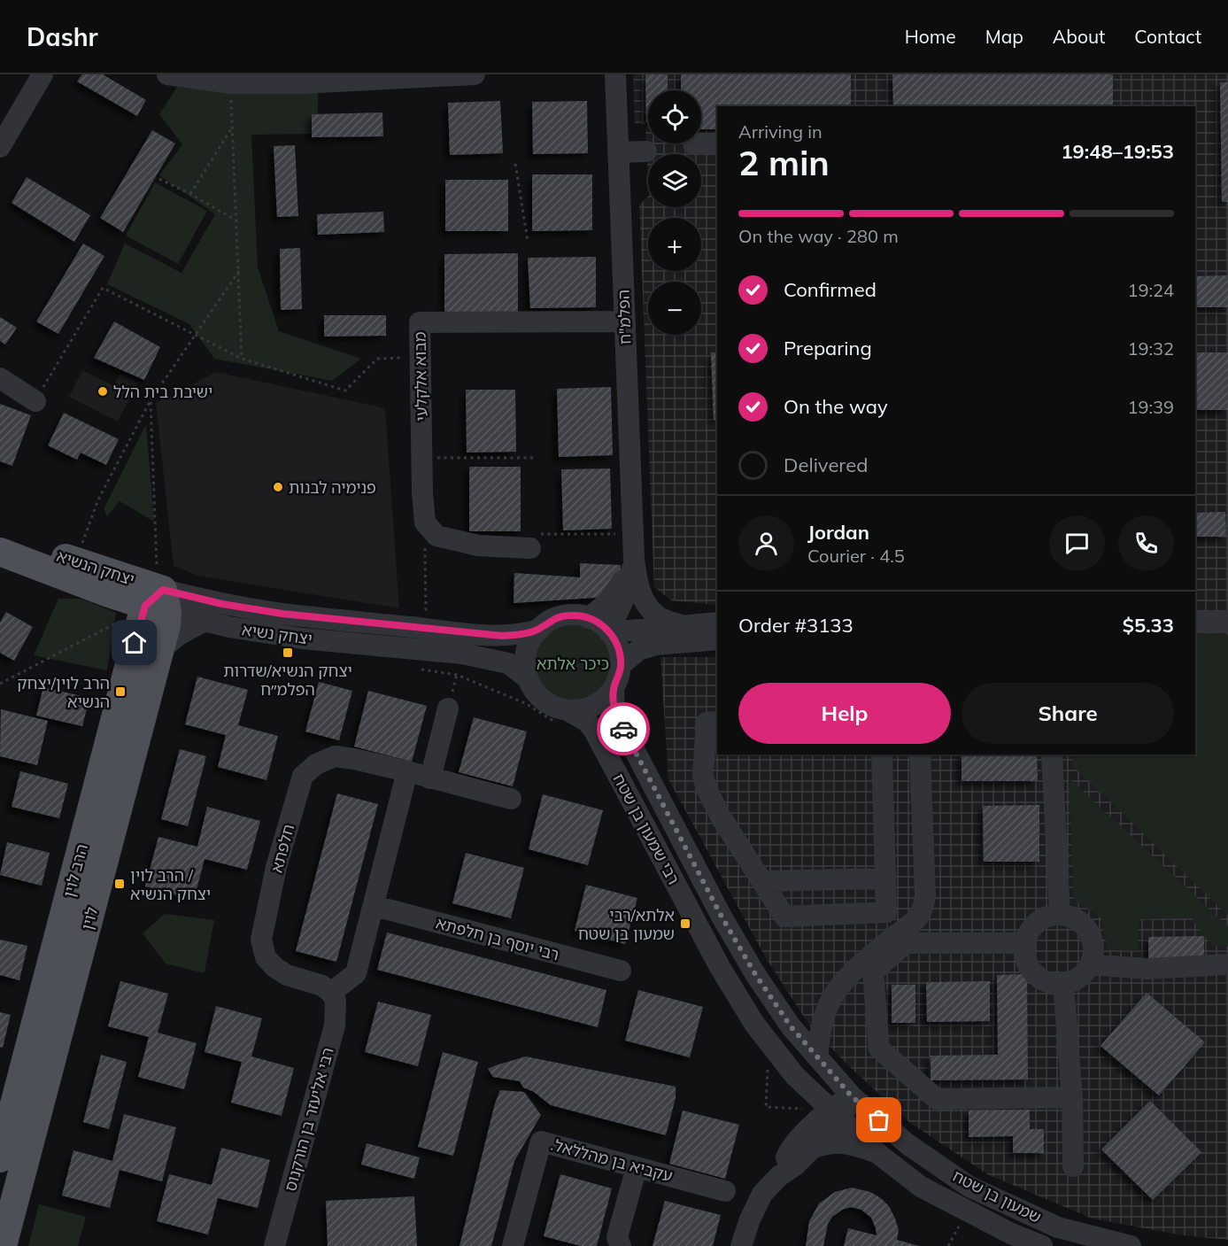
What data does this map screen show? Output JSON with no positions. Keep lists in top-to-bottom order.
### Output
{
  "streets": {
    "main road": [
      "יצחק הנשיא",
      "יצחק נשיא",
      "הרב לוין",
      "לוין"
    ],
    "street": [
      "הפלמ\"ח",
      "מבוא אלקלעי",
      "רבי שמעון בן שטח",
      "חלפתא",
      "רבי יוסף בן חלפתא",
      "רבי אליעזר בן הורקנוס",
      ".עקביא בן מהללאל",
      "שמעון בן שטח"
    ]
  },
  "crossings": [
    ["הפלמ\"ח", "מבוא אלקלעי"],
    ["יצחק הנשיא", "יצחק נשיא"],
    ["יצחק הנשיא", "רבי שמעון בן שטח"],
    ["יצחק הנשיא", "הרב לוין"],
    ["יצחק הנשיא", "לוין"],
    ["יצחק הנשיא", "שמעון בן שטח"],
    ["יצחק נשיא", "רבי שמעון בן שטח"],
    ["יצחק נשיא", "הרב לוין"],
    ["יצחק נשיא", "לוין"],
    ["יצחק נשיא", "שמעון בן שטח"],
    ["רבי שמעון בן שטח", "שמעון בן שטח"],
    ["חלפתא", "רבי אליעזר בן הורקנוס"],
    ["הרב לוין", "לוין"]
  ],
  "parks": ["כיכר אלתא"],
  "places": {
    "other": ["ישיבת בית הלל", "פנימיה לבנות"],
    "transit": [
      "יצחק הנשיא/שדרות הפלמ״ח",
      "הרב לוין/יצחק הנשיא",
      "הרב לוין / יצחק הנשיא",
      "אלתא/רבי שמעון בן שטח"
    ]
  },
  "page": {
    "header": "Dashr",
    "nav": [
      "Home",
      "Map",
      "About",
      "Contact"
    ],
    "map_buttons": ["+", "−"],
    "heading": ["2 min", "Arriving in", "19:48–19:53"],
    "panel": [
      "Jordan",
      "Courier · 4.5",
      "Order #3133",
      "$5.33"
    ],
    "bar": "On the way · 280 m",
    "list": [
      ["Confirmed", "19:24"],
      ["Preparing", "19:32"],
      ["On the way", "19:39"],
      "Delivered"
    ],
    "buttons": ["Help", "Share"]
  }
}
